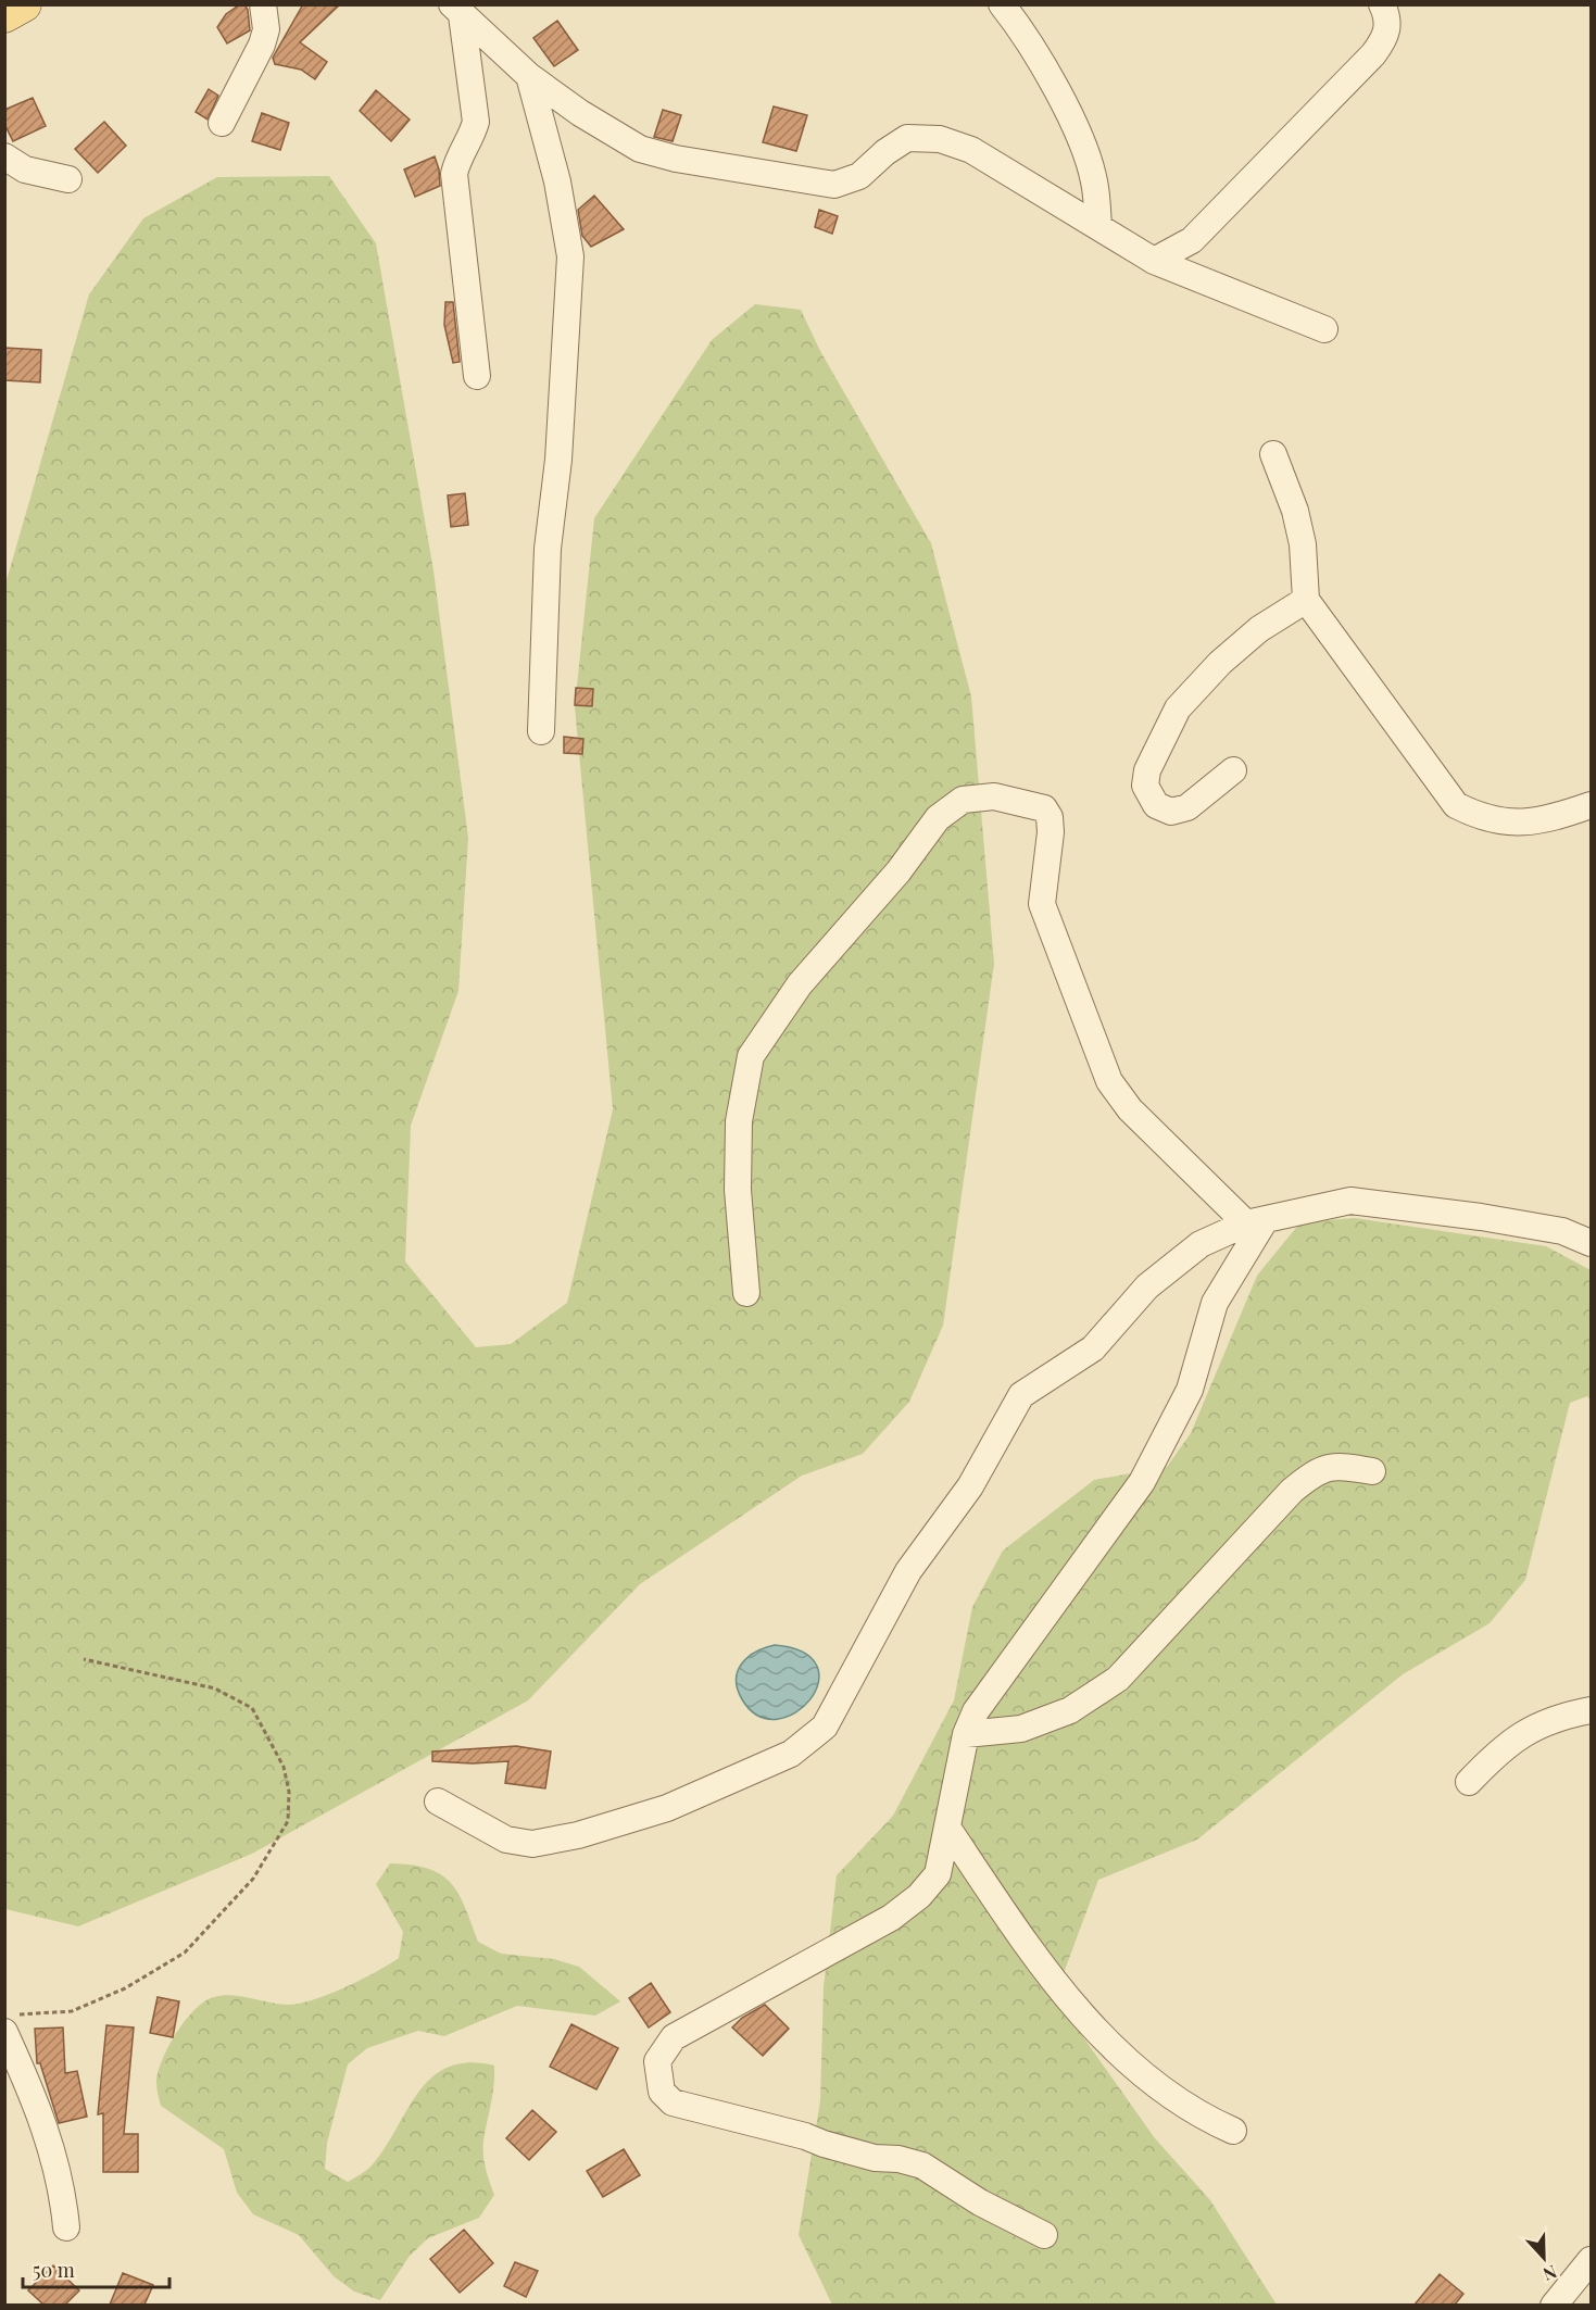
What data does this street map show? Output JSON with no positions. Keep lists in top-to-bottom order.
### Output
{
  "scale_bar": "50 m",
  "north": "bottom"
}
